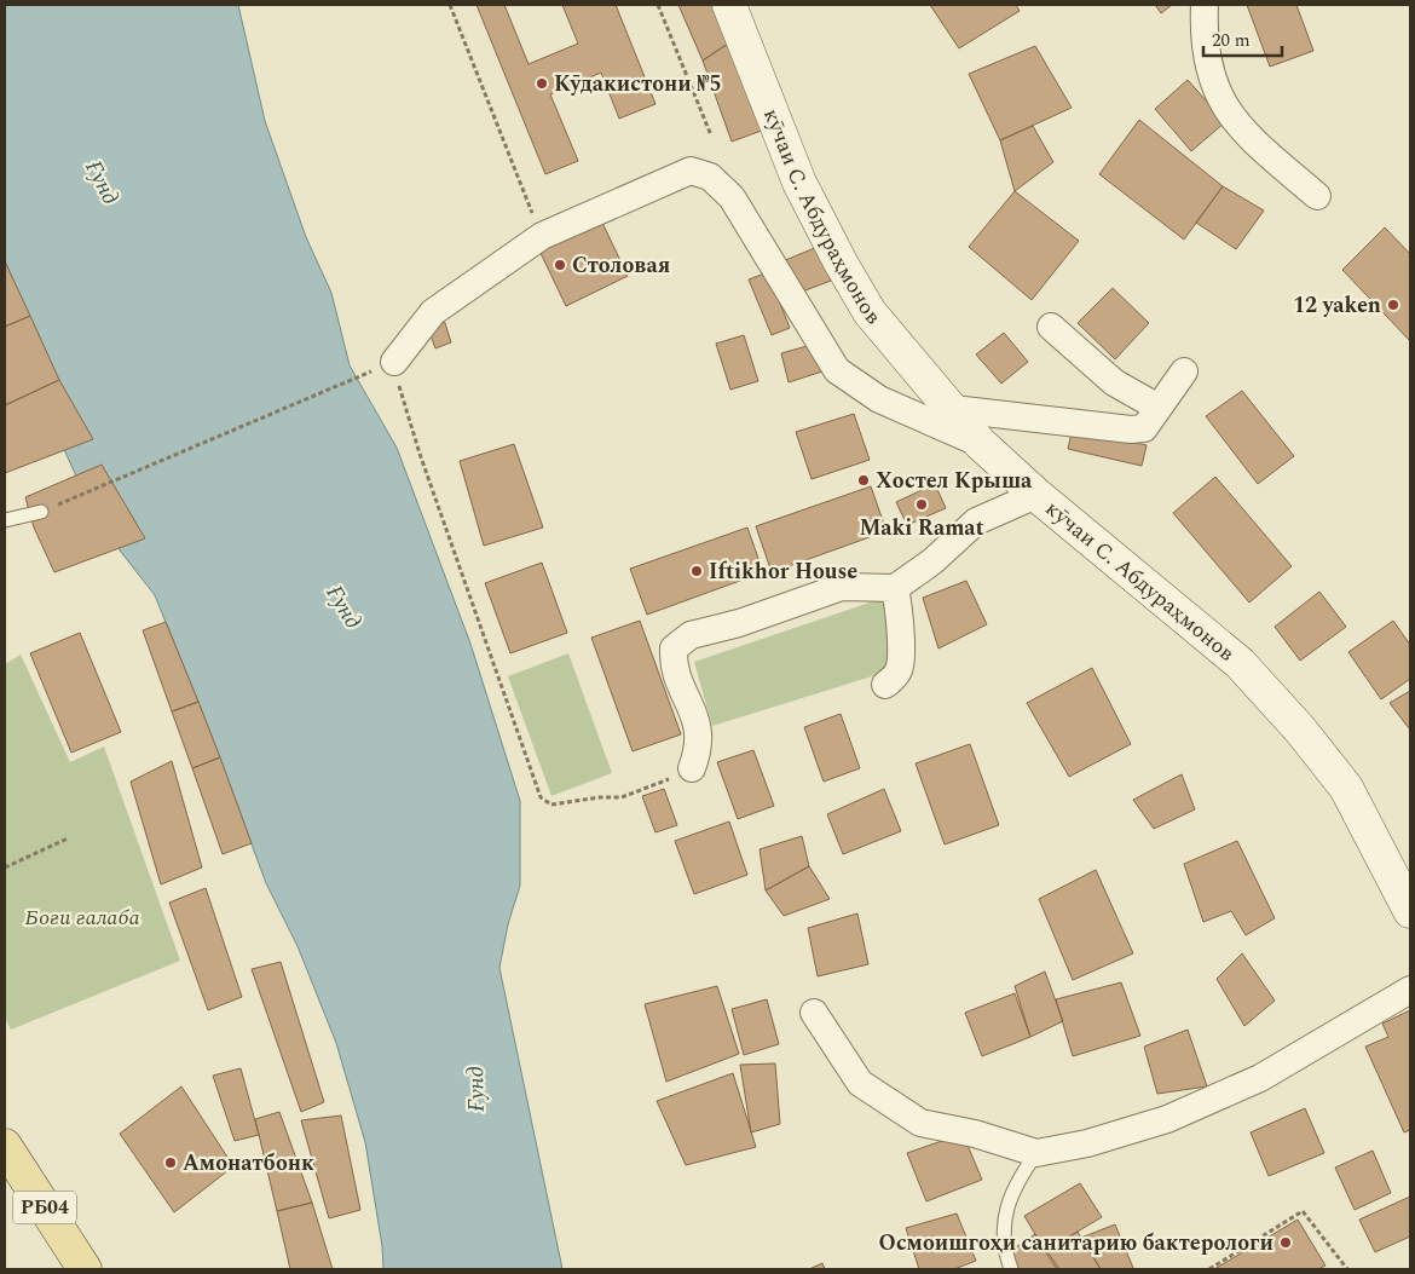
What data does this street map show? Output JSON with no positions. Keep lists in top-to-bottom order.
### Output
{
  "streets": {
    "main road": ["РБ04"],
    "street": ["кӯчаи С. Абдураҳмонов"]
  },
  "water": ["Ғунд"],
  "parks": ["Боғи ғалаба"],
  "places": [
    "Кӯдакистони №5",
    "Столовая",
    "12 yaken",
    "Хостел Крыша",
    "Maki Ramat",
    "Iftikhor House",
    "Амонатбонк",
    "Осмоишгоҳи санитарию бактерологи"
  ],
  "scale_bar": "20 m"
}
